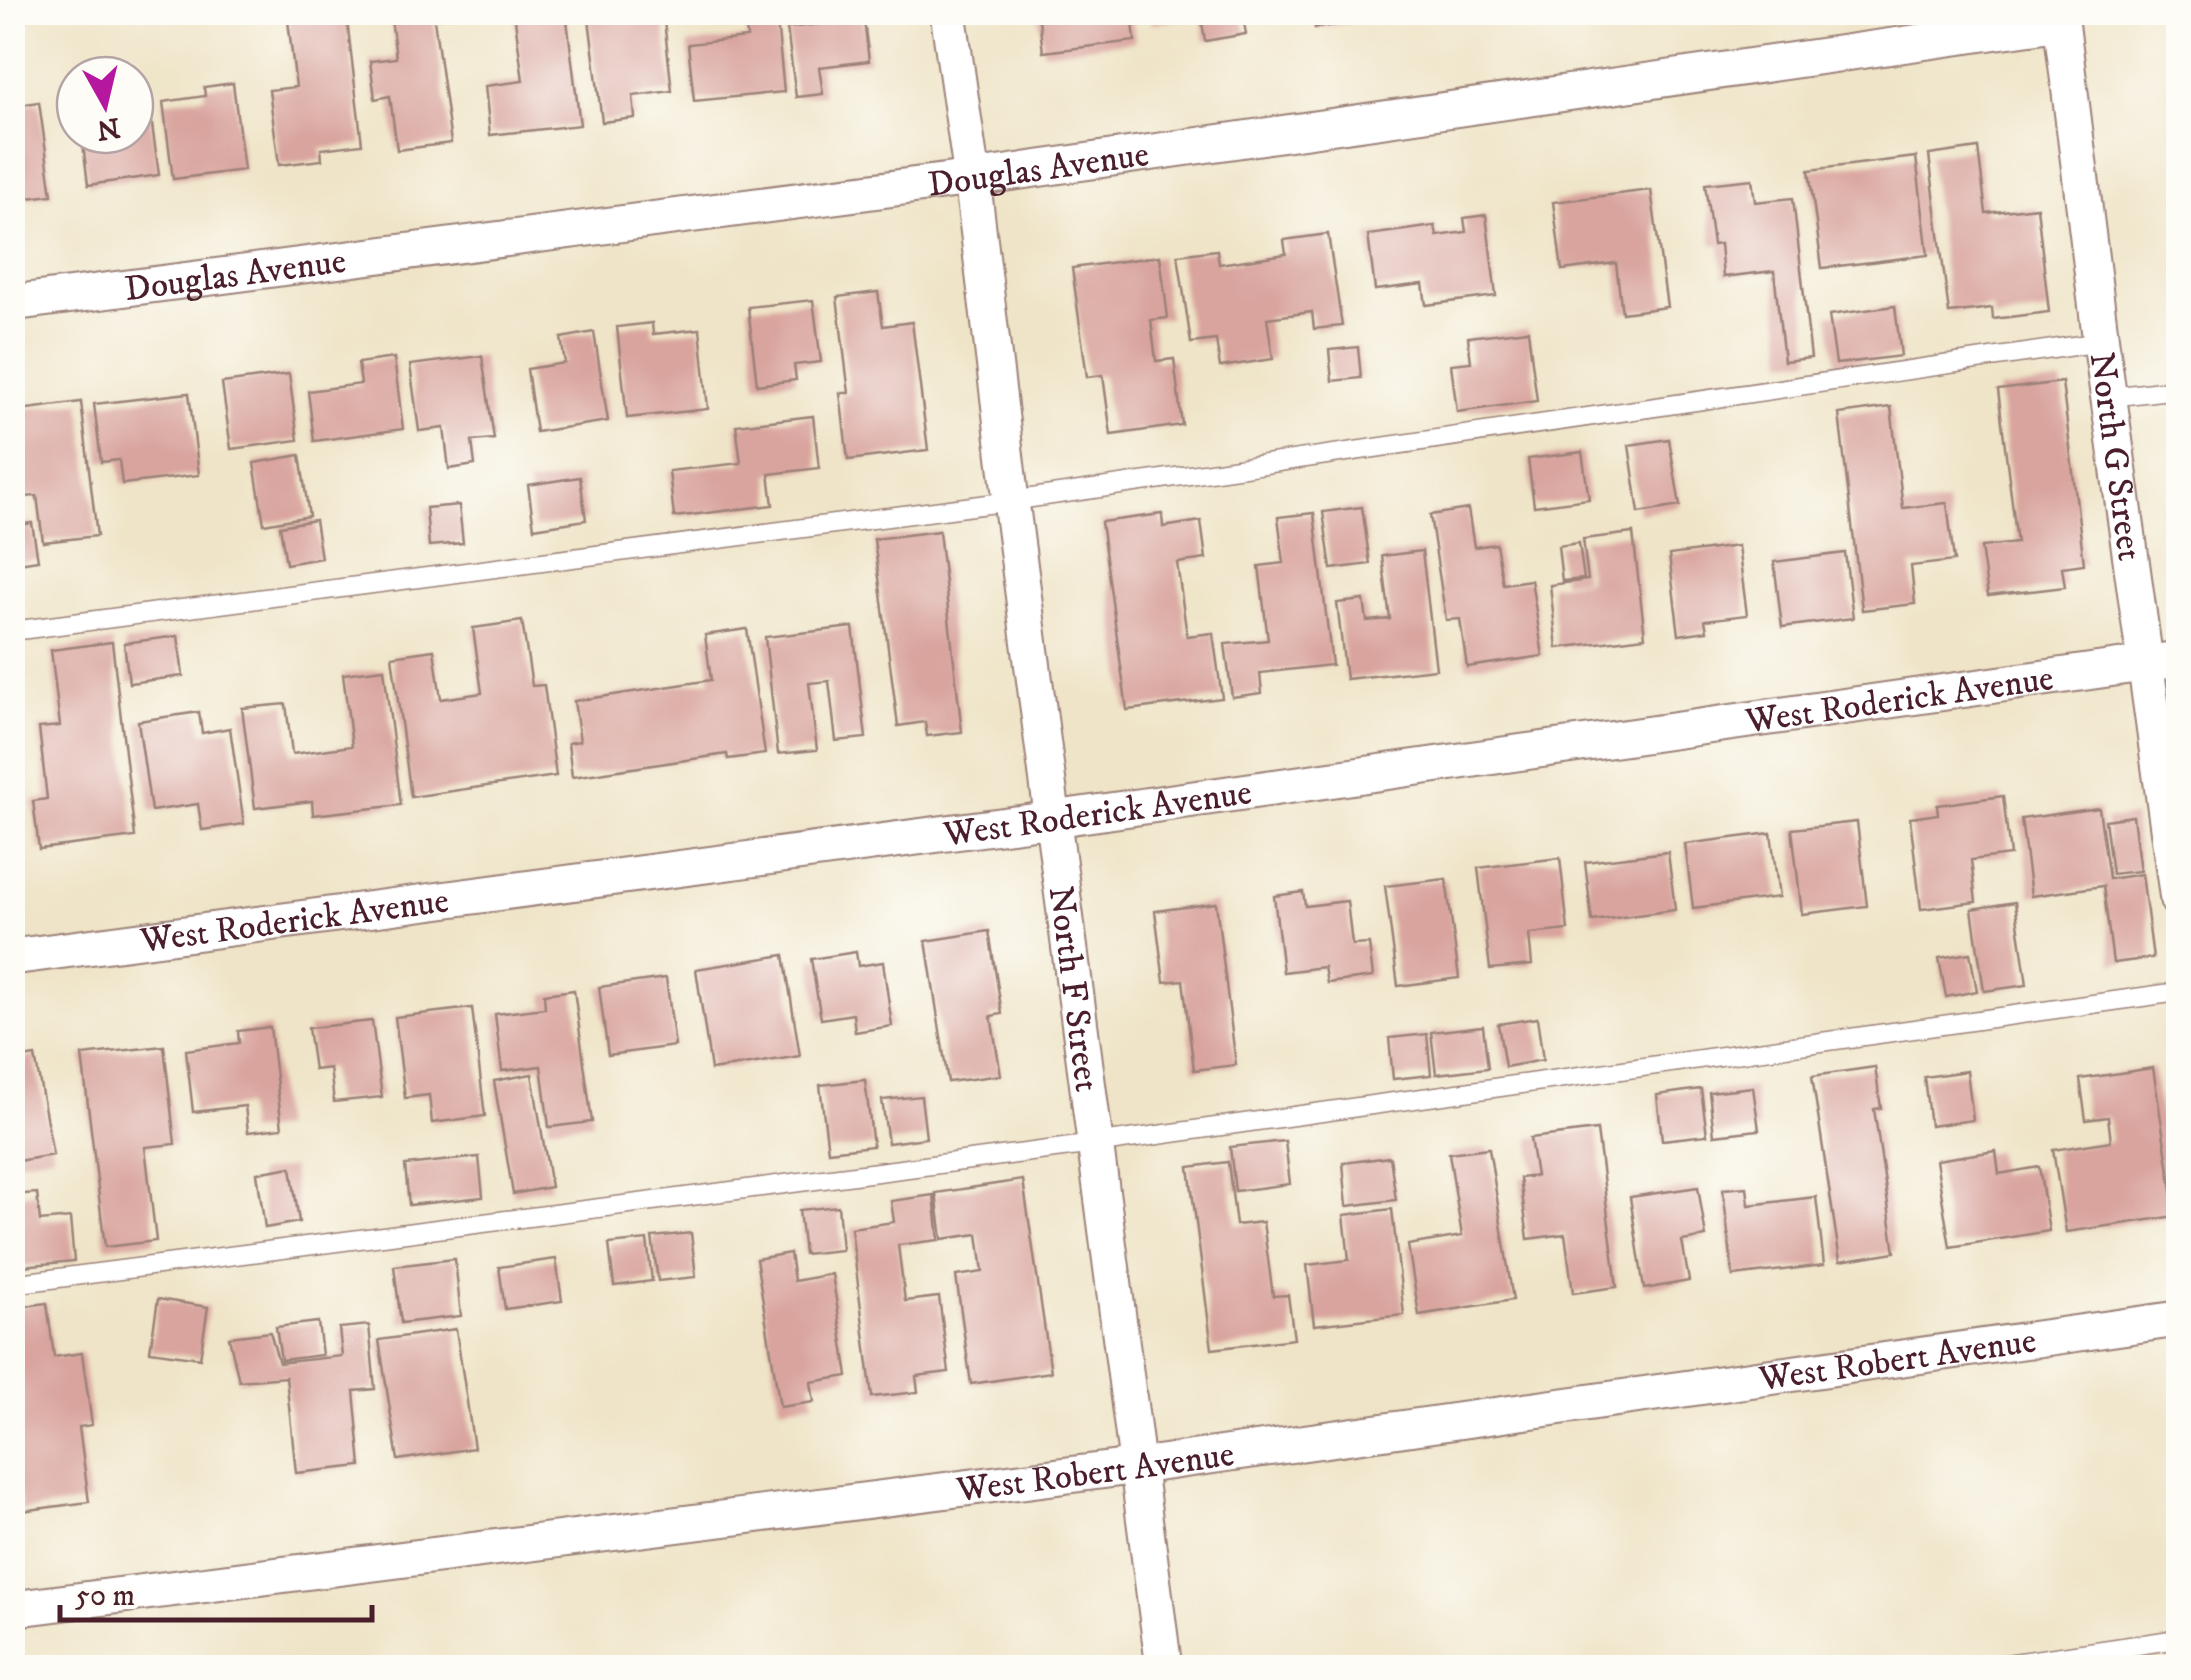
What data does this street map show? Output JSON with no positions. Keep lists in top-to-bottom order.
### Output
{
  "streets": {
    "street": [
      "Douglas Avenue",
      "North G Street",
      "West Roderick Avenue",
      "North F Street",
      "West Robert Avenue"
    ]
  },
  "crossings": [
    ["Douglas Avenue", "North G Street"],
    ["Douglas Avenue", "North F Street"],
    ["North G Street", "West Roderick Avenue"],
    ["West Roderick Avenue", "North F Street"],
    ["North F Street", "West Robert Avenue"]
  ],
  "scale_bar": "50 m",
  "north": "bottom"
}
